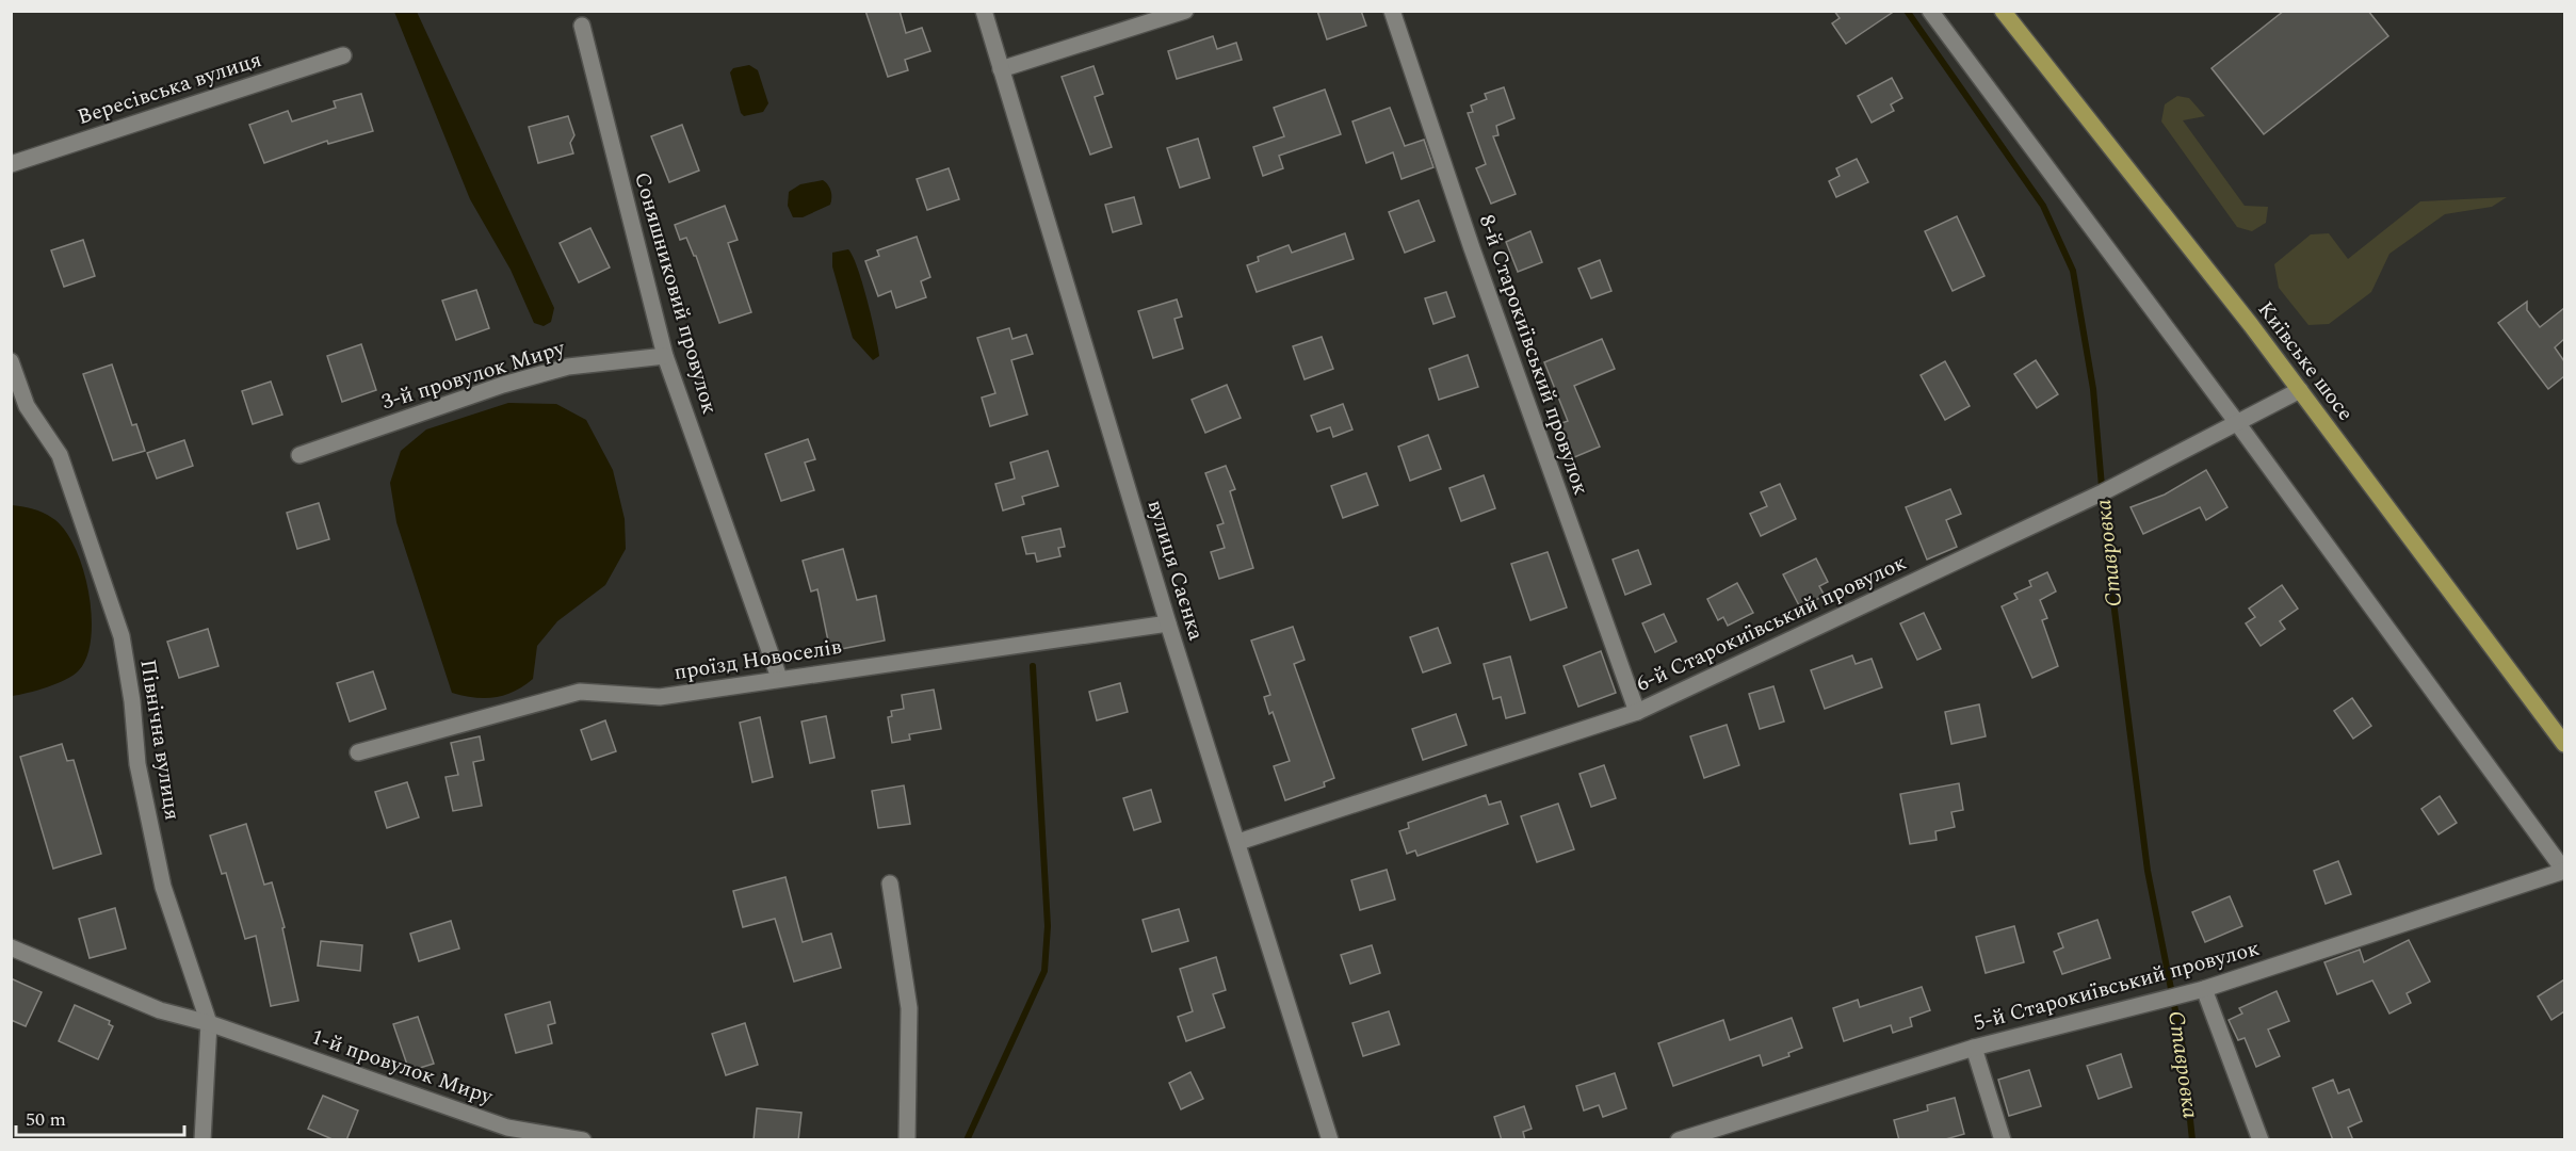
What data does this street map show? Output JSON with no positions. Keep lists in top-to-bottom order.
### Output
{
  "streets": {
    "main road": ["Київське шосе"],
    "street": [
      "Вересівська вулиця",
      "Соняшниковий провулок",
      "8-й Старокиївський провулок",
      "3-й провулок Миру",
      "вулиця Саєнка",
      "6-й Старокиївський провулок",
      "проїзд Новоселів",
      "Північна вулиця",
      "5-й Старокиївський провулок",
      "1-й провулок Миру"
    ]
  },
  "crossings": [
    ["Соняшниковий провулок", "3-й провулок Миру"],
    ["Соняшниковий провулок", "проїзд Новоселів"],
    ["8-й Старокиївський провулок", "6-й Старокиївський провулок"],
    ["Київське шосе", "6-й Старокиївський провулок"],
    ["вулиця Саєнка", "6-й Старокиївський провулок"],
    ["вулиця Саєнка", "проїзд Новоселів"],
    ["Північна вулиця", "1-й провулок Миру"]
  ],
  "water": ["Ставровка"],
  "scale_bar": "50 m"
}
